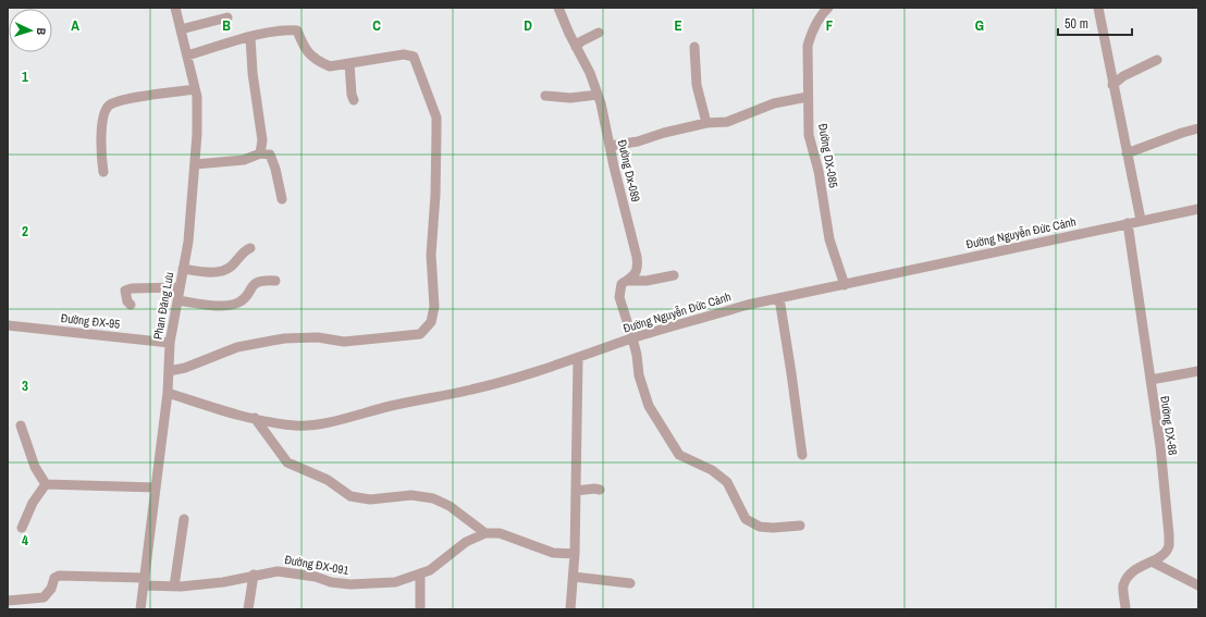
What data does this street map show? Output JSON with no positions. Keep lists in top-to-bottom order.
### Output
{
  "streets": {
    "street": [
      "Đường DX-085",
      "Đường Dx-089",
      "Đường Nguyễn Đức Cảnh",
      "Phan Đăng Lưu",
      "Đường ĐX-95",
      "Đường DX-88",
      "Đường ĐX-091"
    ]
  },
  "crossings": [
    ["Đường DX-085", "Đường Nguyễn Đức Cảnh"],
    ["Đường Dx-089", "Đường Nguyễn Đức Cảnh"],
    ["Đường Nguyễn Đức Cảnh", "Phan Đăng Lưu"],
    ["Đường Nguyễn Đức Cảnh", "Đường DX-88"],
    ["Phan Đăng Lưu", "Đường ĐX-95"],
    ["Phan Đăng Lưu", "Đường ĐX-091"]
  ],
  "scale_bar": "50 m",
  "north": "right",
  "grid": {
    "columns": [
      "A",
      "B",
      "C",
      "D",
      "E",
      "F",
      "G"
    ],
    "rows": [
      "1",
      "2",
      "3",
      "4"
    ]
  }
}
